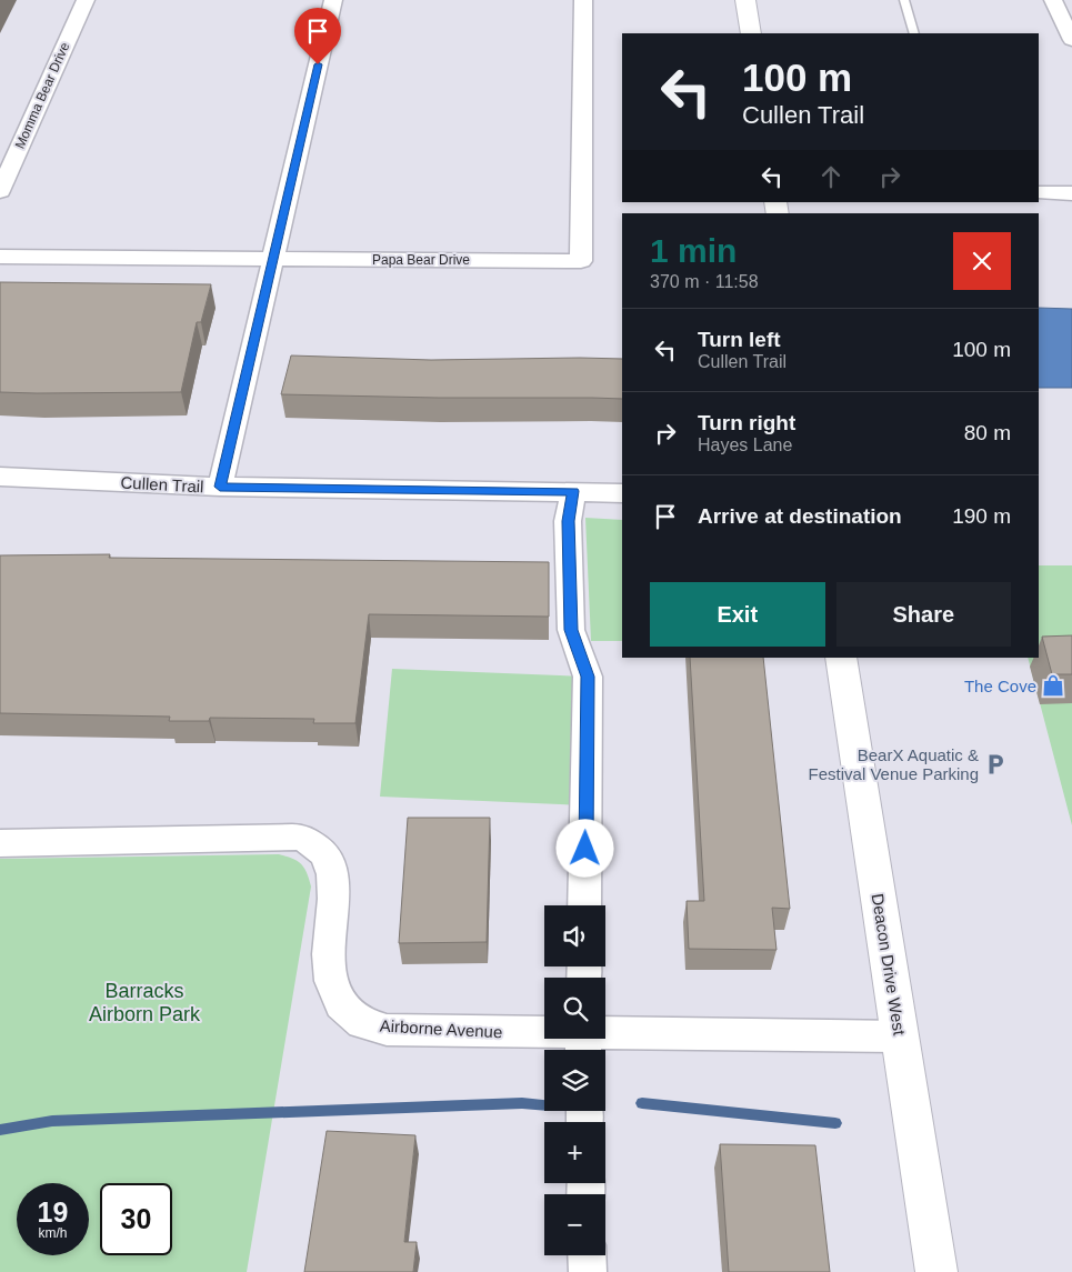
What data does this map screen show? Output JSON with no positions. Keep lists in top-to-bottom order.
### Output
{
  "streets": {
    "street": [
      "Momma Bear Drive",
      "Papa Bear Drive",
      "Cullen Trail",
      "Deacon Drive West",
      "Airborne Avenue"
    ]
  },
  "crossings": [
    ["Deacon Drive West", "Airborne Avenue"]
  ],
  "parks": ["Barracks Airborn Park"],
  "places": {
    "shop": ["The Cove"],
    "parking": ["BearX Aquatic & Festival Venue Parking"]
  },
  "page": {
    "turn": ["100 m", "Cullen Trail"],
    "heading": ["1 min", "370 m · 11:58"],
    "list": [
      {
        "name": "Turn left",
        "note": "Cullen Trail",
        "value": "100 m"
      },
      {
        "name": "Turn right",
        "note": "Hayes Lane",
        "value": "80 m"
      },
      {
        "name": "Arrive at destination",
        "value": "190 m"
      }
    ],
    "buttons": ["Exit", "Share"],
    "map_buttons": ["+", "−"],
    "speed": "19 km/h",
    "limit": "30"
  }
}
